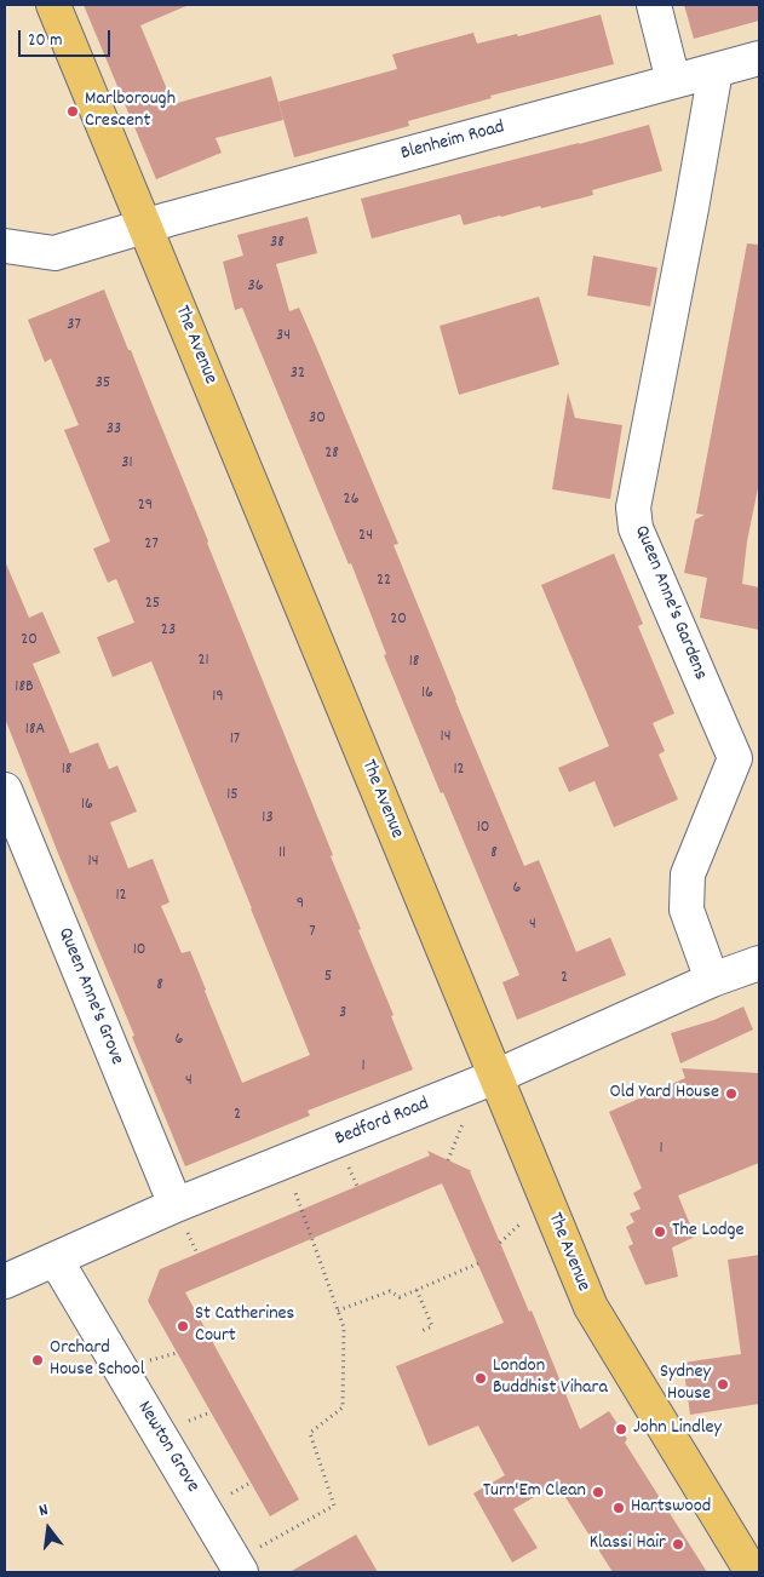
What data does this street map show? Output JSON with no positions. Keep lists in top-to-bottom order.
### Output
{
  "streets": {
    "main road": ["The Avenue"],
    "street": [
      "Blenheim Road",
      "Queen Anne's Gardens",
      "Queen Anne's Grove",
      "Bedford Road",
      "Newton Grove"
    ]
  },
  "crossings": [
    ["Blenheim Road", "The Avenue"],
    ["Blenheim Road", "Queen Anne's Gardens"],
    ["The Avenue", "Bedford Road"],
    ["Queen Anne's Gardens", "Bedford Road"],
    ["Queen Anne's Grove", "Bedford Road"],
    ["Bedford Road", "Newton Grove"]
  ],
  "places": [
    "Marlborough Crescent",
    "Old Yard House",
    "The Lodge",
    "St Catherines Court",
    "Orchard House School",
    "London Buddhist Vihara",
    "Sydney House",
    "John Lindley",
    "Turn'Em Clean",
    "Hartswood",
    "Klassi Hair"
  ],
  "house_numbers": [
    "38",
    "36",
    "37",
    "34",
    "32",
    "35",
    "30",
    "33",
    "28",
    "31",
    "26",
    "29",
    "24",
    "27",
    "22",
    "25",
    "20",
    "23",
    "20",
    "21",
    "18",
    "18B",
    "16",
    "19",
    "18A",
    "14",
    "17",
    "18",
    "12",
    "15",
    "16",
    "13",
    "10",
    "11",
    "8",
    "14",
    "6",
    "12",
    "9",
    "4",
    "7",
    "10",
    "5",
    "2",
    "8",
    "3",
    "6",
    "1",
    "4",
    "2",
    "1"
  ],
  "scale_bar": "20 m",
  "north": "top"
}
